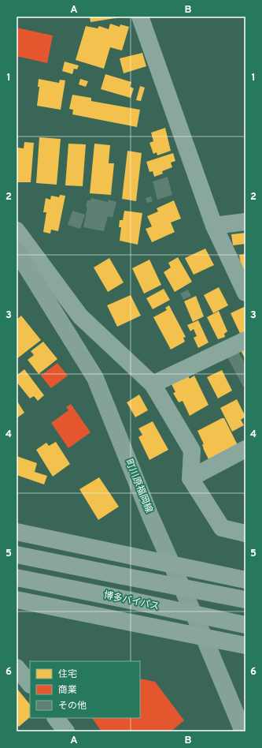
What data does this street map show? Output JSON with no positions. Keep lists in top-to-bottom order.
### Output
{
  "streets": {
    "highway": ["博多バイパス"],
    "main road": ["町川原福岡線"]
  },
  "legend": ["住宅", "商業", "その他"],
  "grid": {
    "columns": ["A", "B"],
    "rows": [
      "1",
      "2",
      "3",
      "4",
      "5",
      "6"
    ]
  }
}
